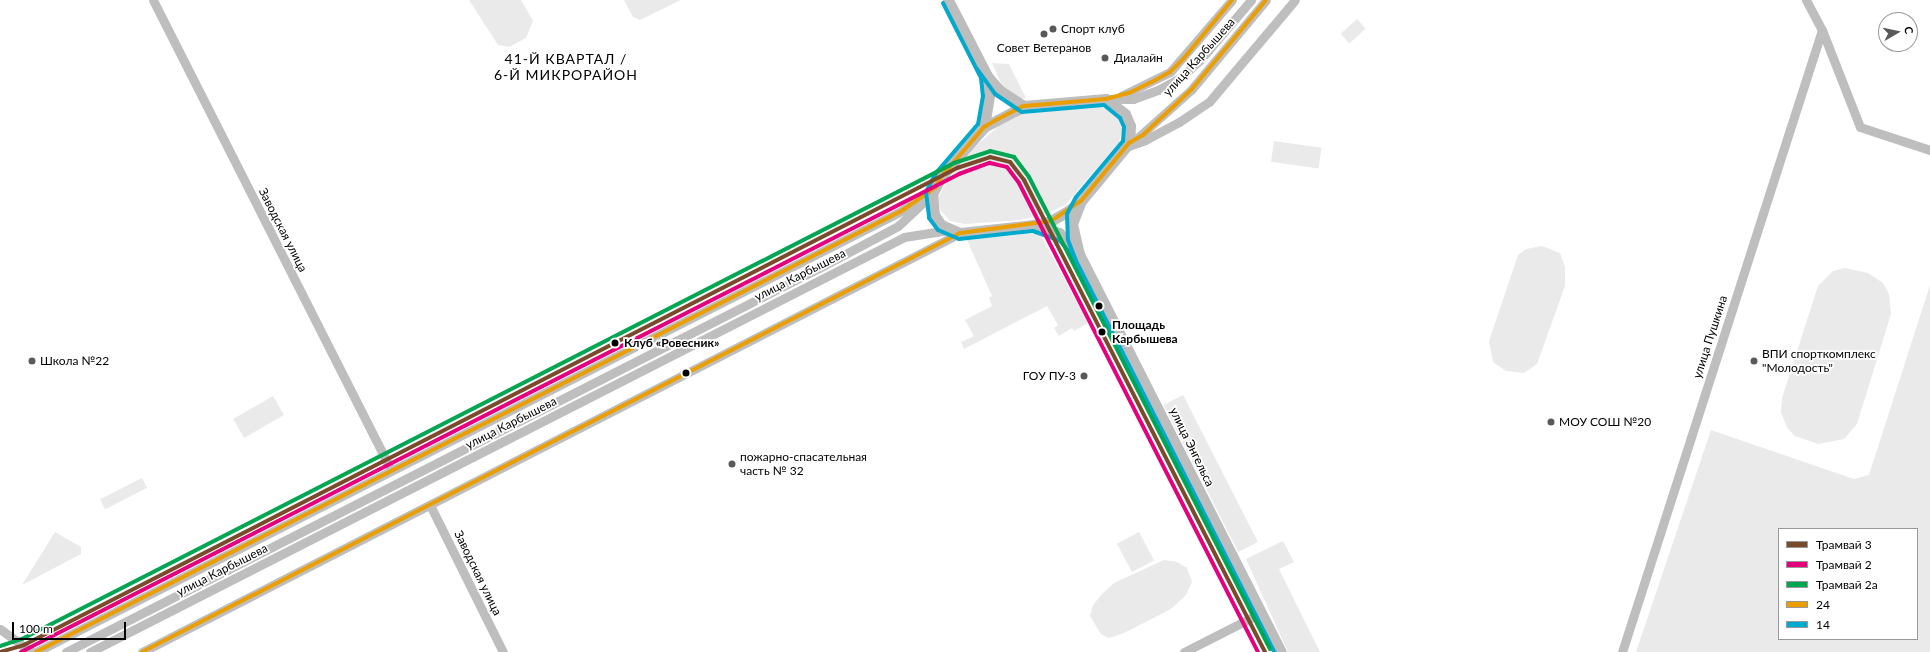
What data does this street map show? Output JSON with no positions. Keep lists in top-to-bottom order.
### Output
{
  "streets": {
    "main road": ["улица Карбышева", "улица Энгельса"],
    "street": ["Заводская улица", "улица Пушкина"]
  },
  "crossings": [
    ["улица Карбышева", "Заводская улица"],
    ["улица Карбышева", "улица Энгельса"]
  ],
  "districts": ["41-Й КВАРТАЛ / 6-Й МИКРОРАЙОН"],
  "places": [
    "Спорт клуб",
    "Совет Ветеранов",
    "Диалайн",
    "Площадь Карбышева",
    "Клуб «Ровесник»",
    "Школа №22",
    "ВПИ спорткомплекс \"Молодость\"",
    "ГОУ ПУ-3",
    "МОУ СОШ №20",
    "пожарно-спасательная часть № 32"
  ],
  "lines": [
    "transit line 24",
    "transit line 14",
    "tram line 2а",
    "tram line 3",
    "tram line 2"
  ],
  "legend": [
    "Трамвай 3",
    "Трамвай 2",
    "Трамвай 2а",
    "24",
    "14"
  ],
  "scale_bar": "100 m",
  "north": "right"
}
